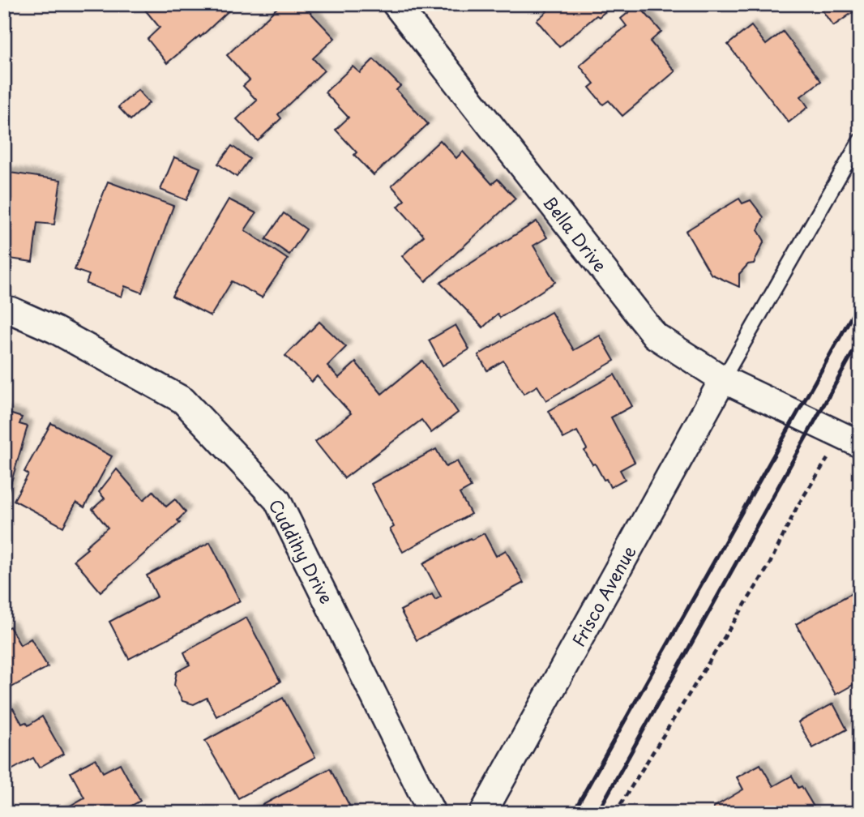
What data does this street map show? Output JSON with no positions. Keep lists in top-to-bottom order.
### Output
{
  "streets": {
    "street": ["Bella Drive", "Cuddihy Drive", "Frisco Avenue"]
  },
  "crossings": [
    ["Bella Drive", "Frisco Avenue"]
  ]
}
